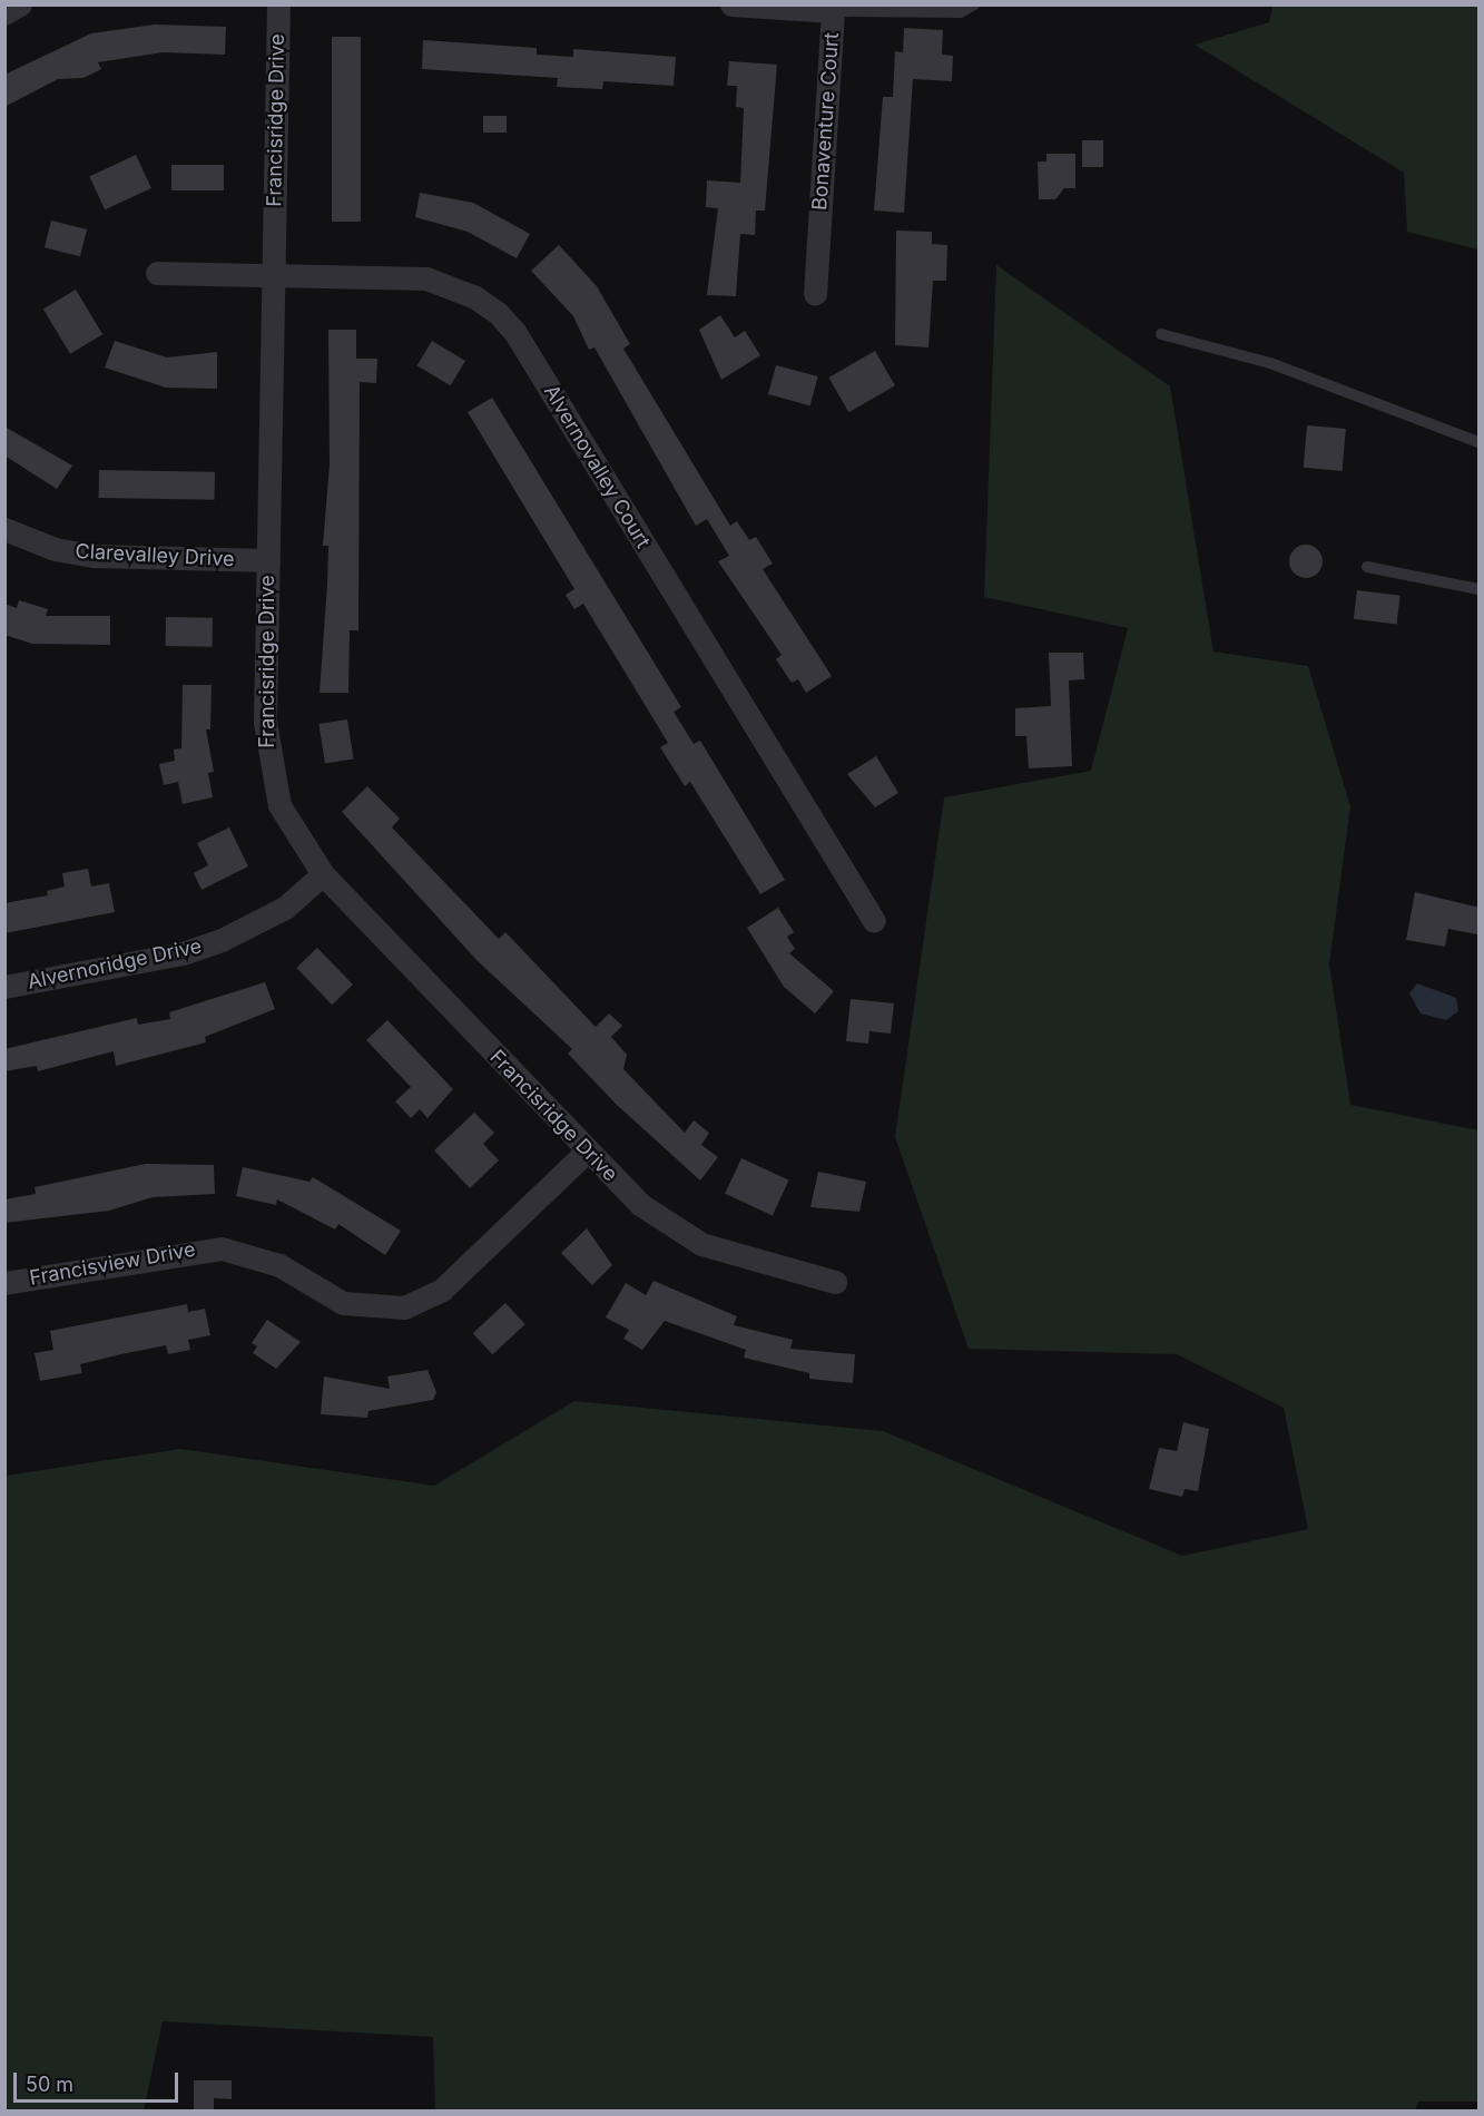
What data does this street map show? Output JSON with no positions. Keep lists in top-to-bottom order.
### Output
{
  "streets": {
    "street": [
      "Francisridge Drive",
      "Bonaventure Court",
      "Alvernovalley Court",
      "Clarevalley Drive",
      "Alvernoridge Drive",
      "Francisview Drive"
    ]
  },
  "crossings": [
    ["Francisridge Drive", "Alvernovalley Court"],
    ["Francisridge Drive", "Clarevalley Drive"],
    ["Francisridge Drive", "Alvernoridge Drive"],
    ["Francisridge Drive", "Francisview Drive"]
  ],
  "scale_bar": "50 m"
}
